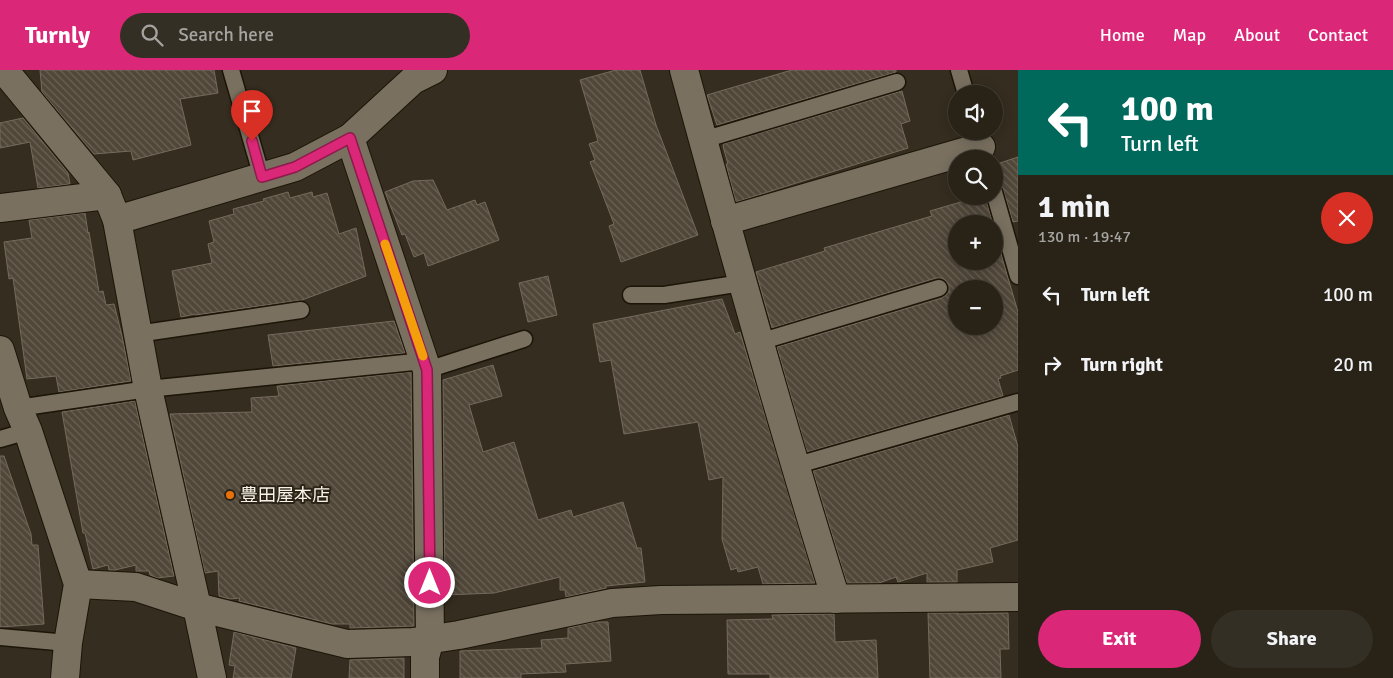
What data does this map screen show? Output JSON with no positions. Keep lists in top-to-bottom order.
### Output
{
  "places": ["豊田屋本店"],
  "page": {
    "header": "Turnly",
    "search": "Search here",
    "nav": [
      "Home",
      "Map",
      "About",
      "Contact"
    ],
    "turn": ["100 m", "Turn left"],
    "map_buttons": ["+", "−"],
    "heading": ["1 min", "130 m · 19:47"],
    "list": [
      {
        "name": "Turn left",
        "value": "100 m"
      },
      {
        "name": "Turn right",
        "value": "20 m"
      }
    ],
    "buttons": ["Exit", "Share"]
  }
}
